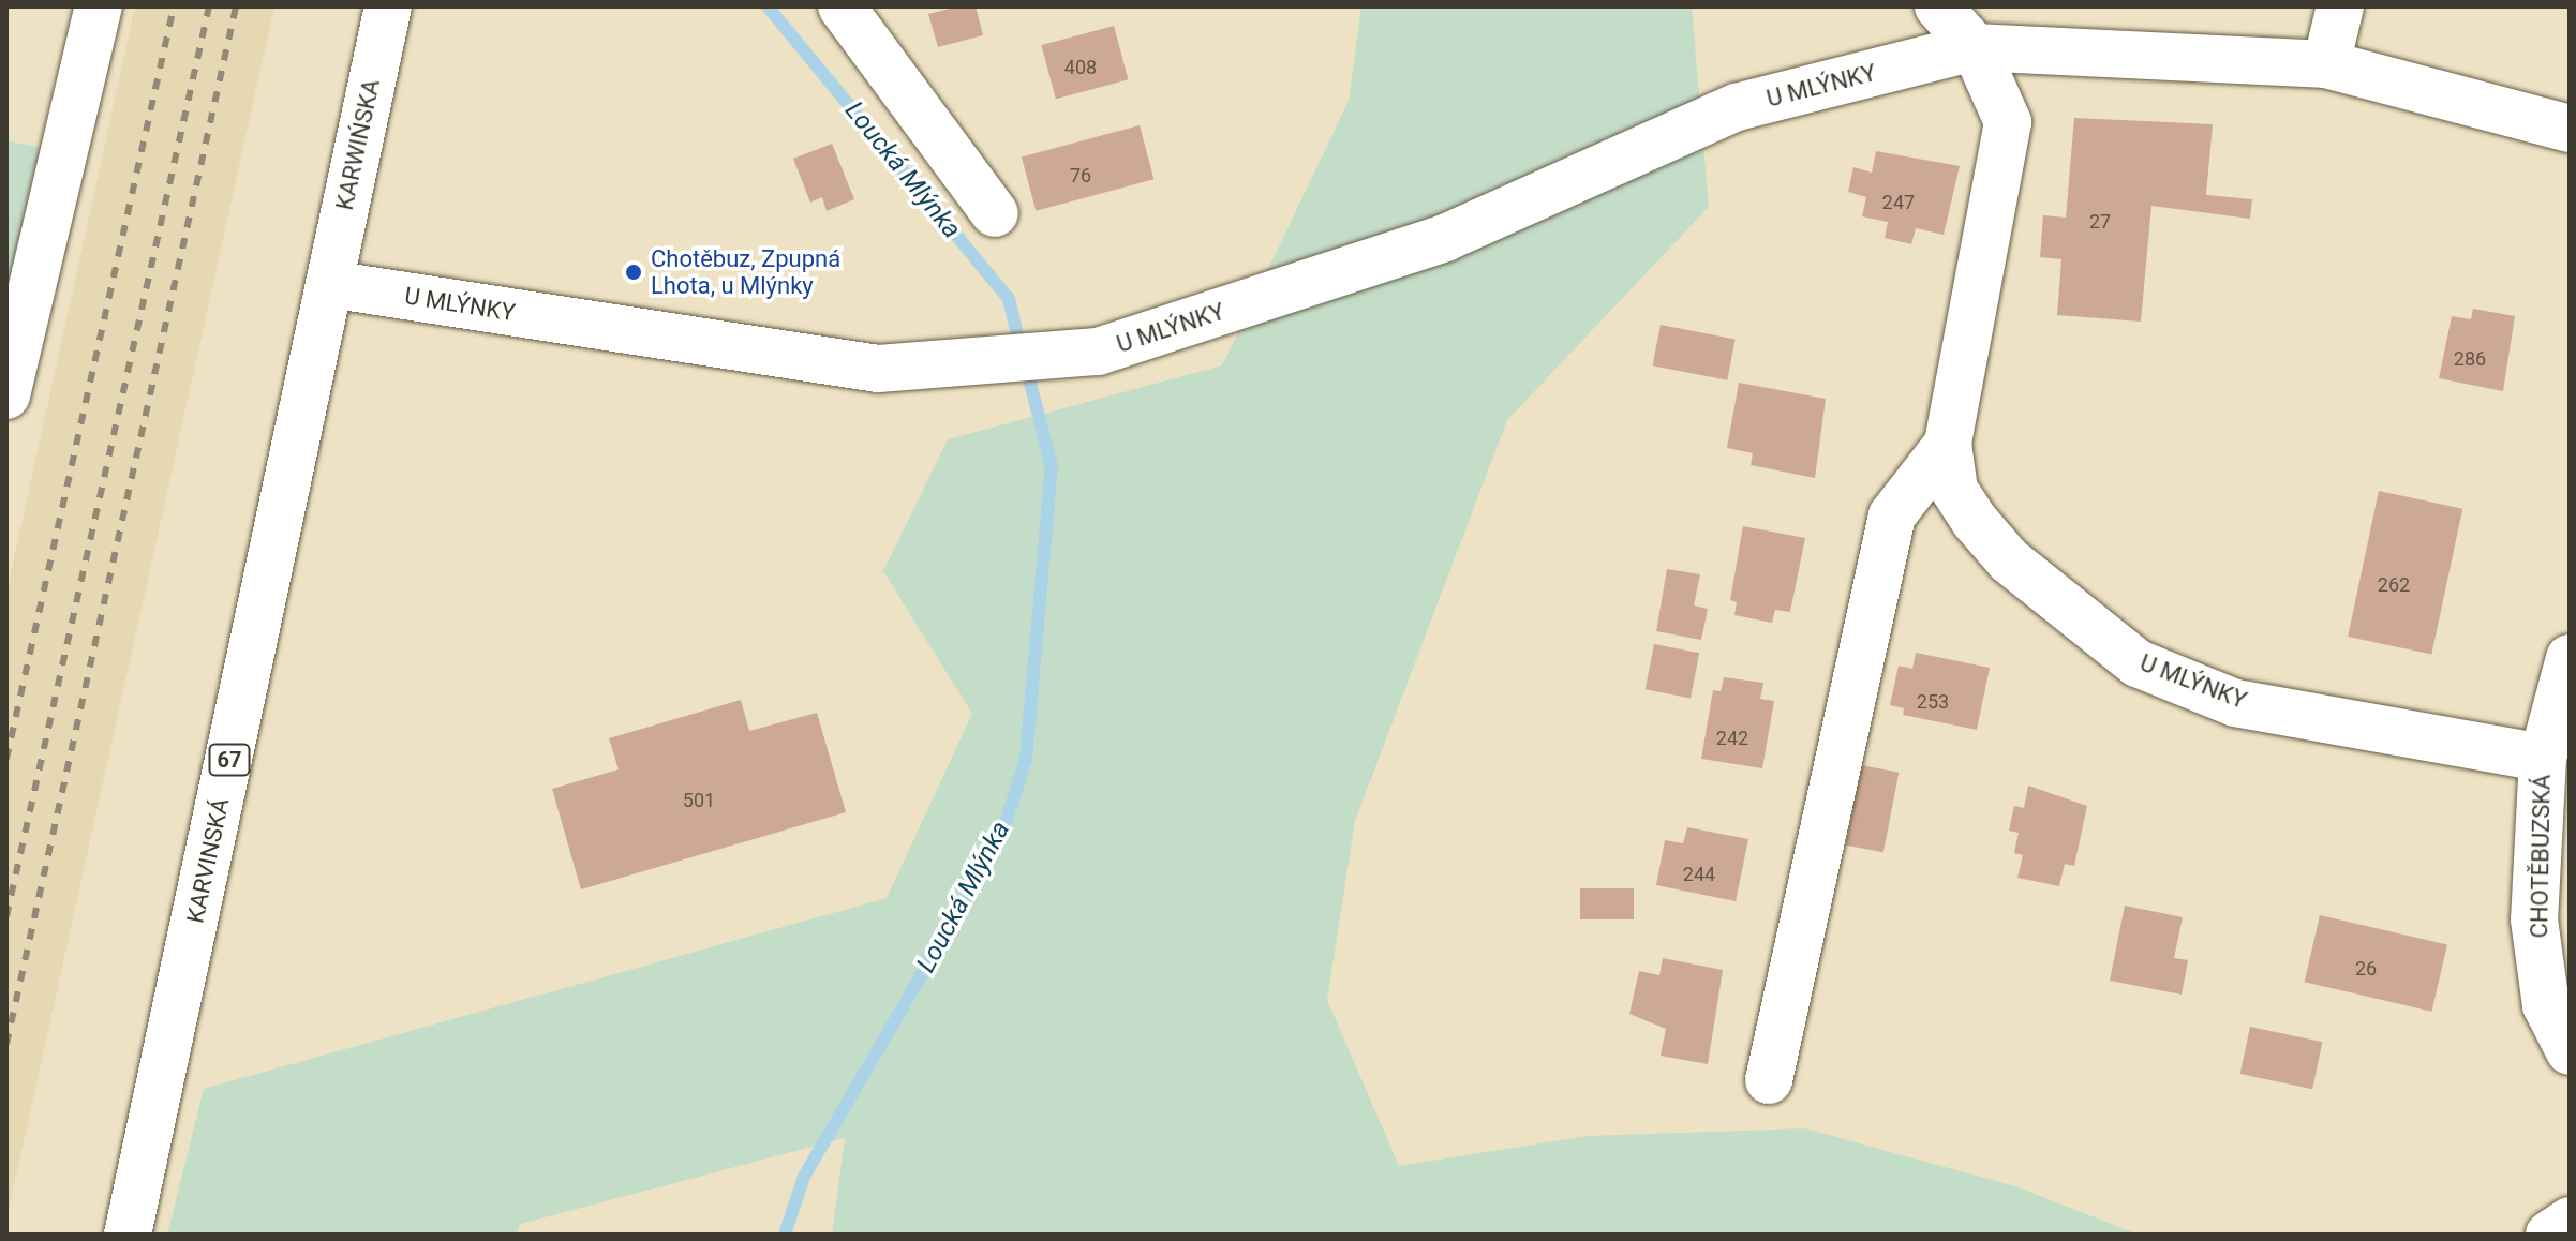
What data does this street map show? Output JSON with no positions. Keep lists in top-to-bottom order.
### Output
{
  "streets": {
    "street": [
      "U MLÝNKY",
      "KARWIŃSKA",
      "67",
      "CHOTĚBUZSKÁ",
      "KARVINSKÁ"
    ]
  },
  "crossings": [
    ["U MLÝNKY", "KARWIŃSKA"],
    ["U MLÝNKY", "CHOTĚBUZSKÁ"],
    ["U MLÝNKY", "KARVINSKÁ"],
    ["KARWIŃSKA", "KARVINSKÁ"]
  ],
  "water": ["Loucká Mlýnka"],
  "places": ["Chotěbuz, Zpupná Lhota, u Mlýnky"],
  "house_numbers": [
    "408",
    "76",
    "247",
    "27",
    "286",
    "262",
    "253",
    "242",
    "501",
    "244",
    "26"
  ]
}
